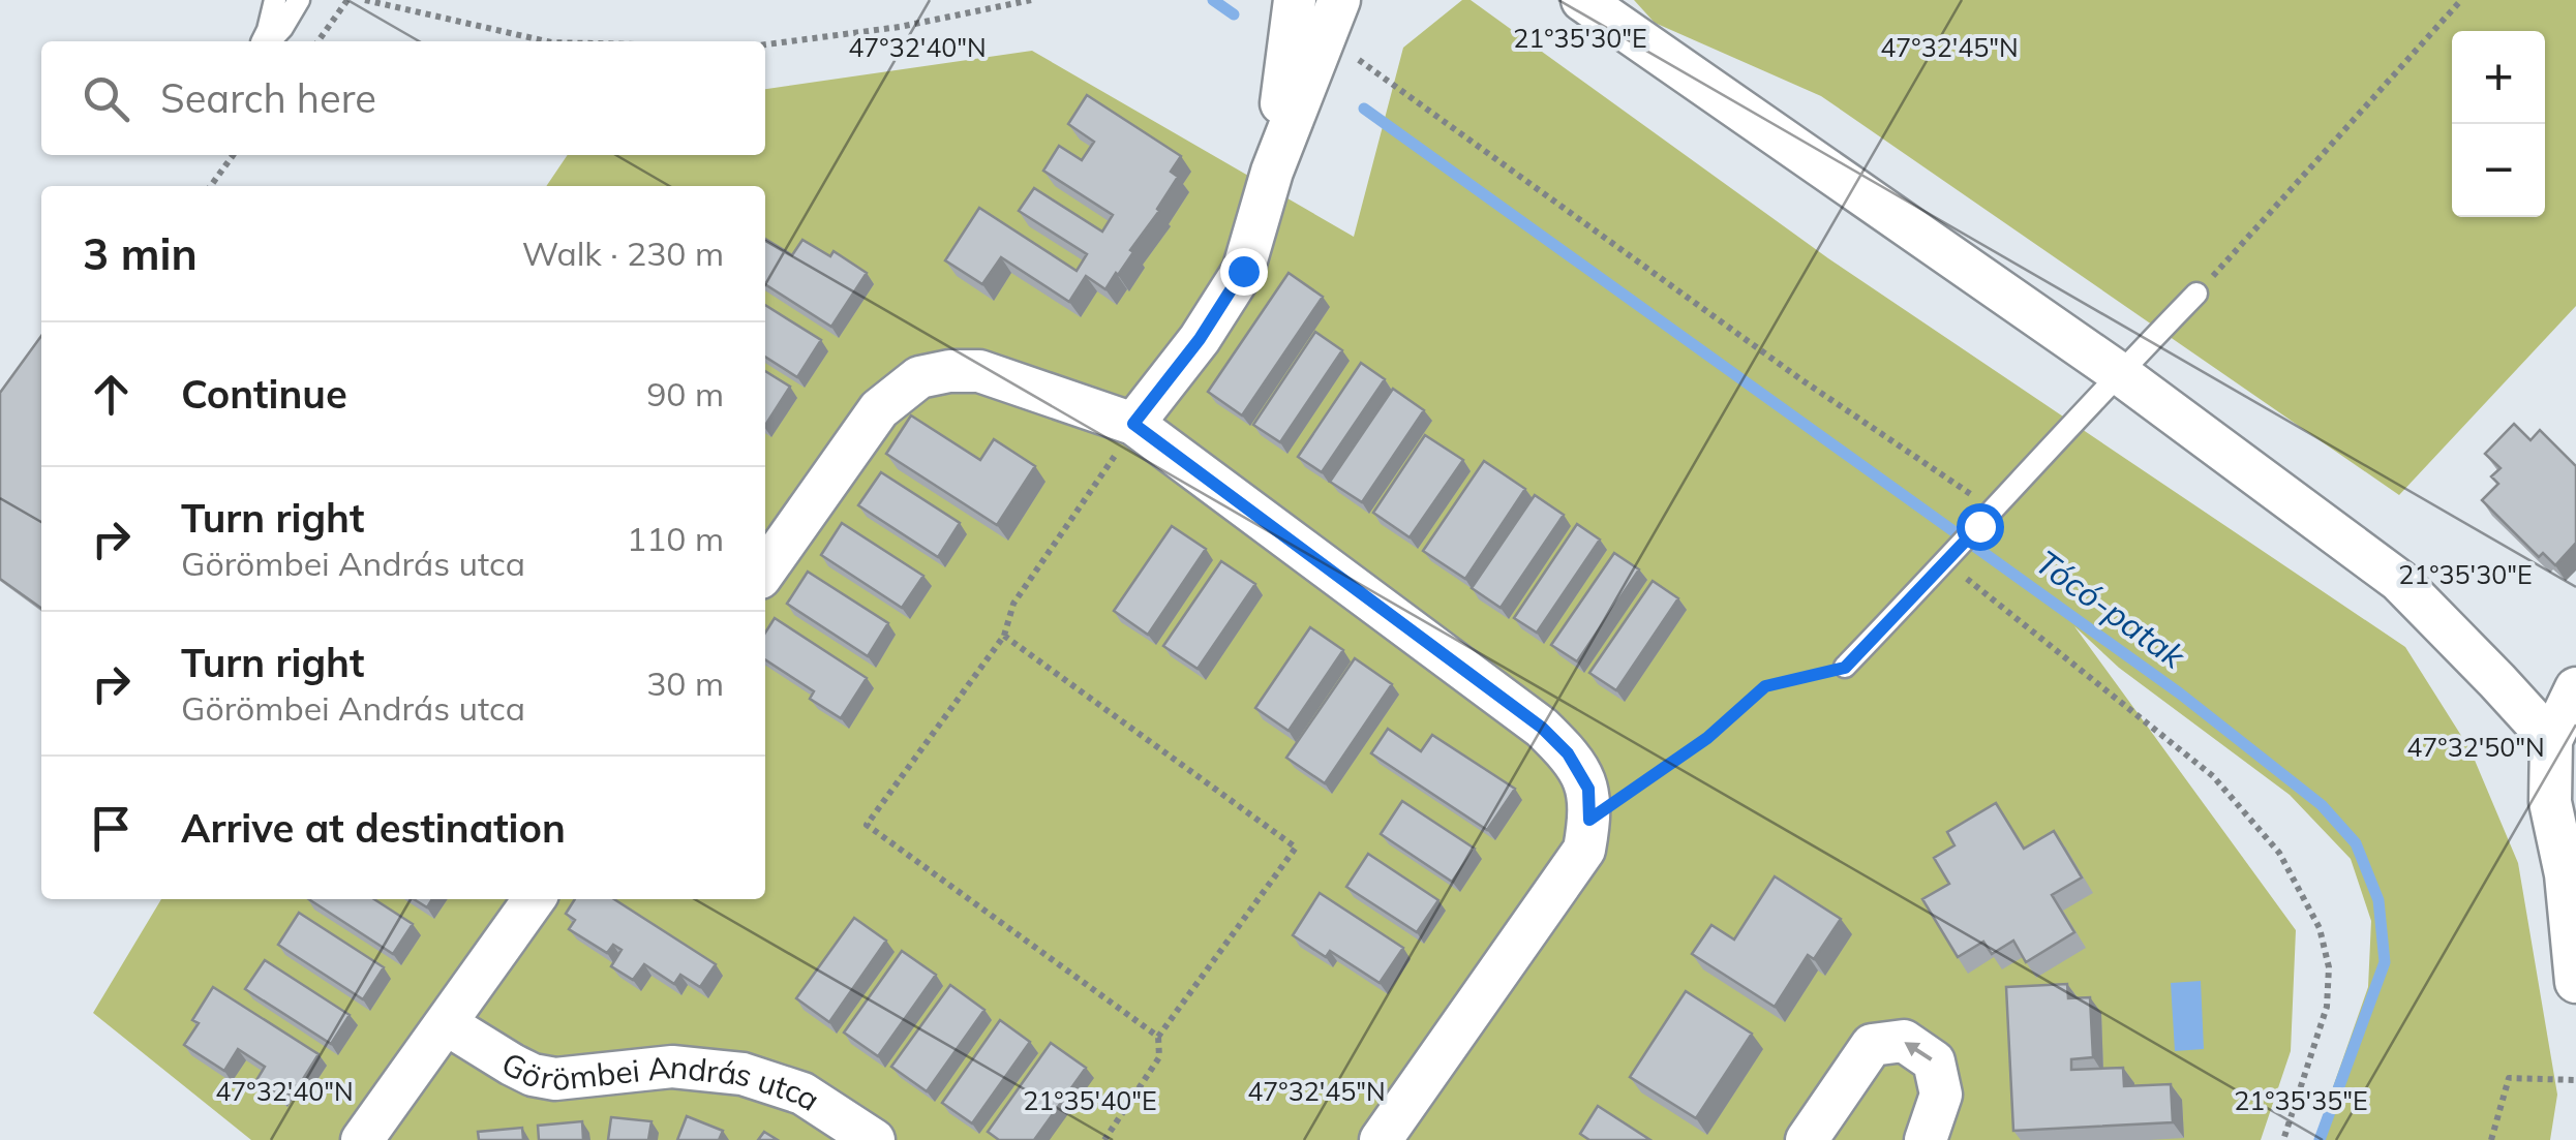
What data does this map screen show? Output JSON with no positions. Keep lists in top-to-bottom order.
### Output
{
  "streets": {
    "street": ["Görömbei András utca"]
  },
  "water": ["Tócó-patak"],
  "page": {
    "map_buttons": ["+", "−"],
    "search": "Search here",
    "heading": ["3 min", "Walk · 230 m"],
    "list": [
      ["Continue", "90 m"],
      ["Turn right", "Görömbei András utca", "110 m"],
      ["Turn right", "Görömbei András utca", "30 m"],
      "Arrive at destination"
    ]
  },
  "coordinates": [
    "21°35'30\"E",
    "47°32'40\"N",
    "47°32'45\"N",
    "47°32'50\"N",
    "21°35'40\"E",
    "21°35'35\"E"
  ]
}
